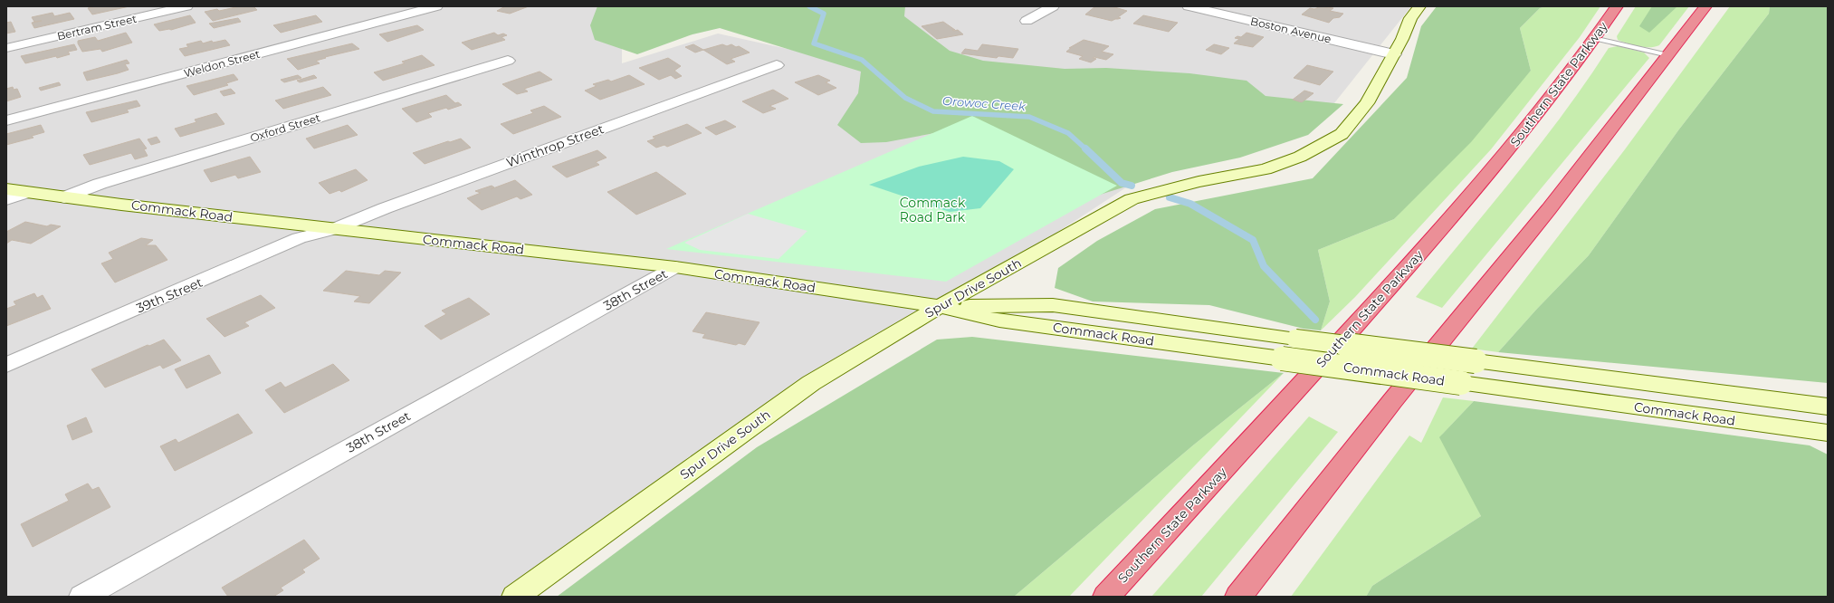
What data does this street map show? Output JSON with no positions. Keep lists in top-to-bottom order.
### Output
{
  "streets": {
    "highway": ["Southern State Parkway"],
    "street": [
      "Bertram Street",
      "Boston Avenue",
      "Weldon Street",
      "Oxford Street",
      "Winthrop Street",
      "Commack Road",
      "Spur Drive South",
      "38th Street",
      "39th Street"
    ]
  },
  "crossings": [
    ["Boston Avenue", "Spur Drive South"],
    ["Oxford Street", "Commack Road"],
    ["Winthrop Street", "Commack Road"],
    ["Winthrop Street", "39th Street"],
    ["Commack Road", "Spur Drive South"],
    ["Commack Road", "38th Street"],
    ["Commack Road", "39th Street"]
  ],
  "water": ["Orowoc Creek"],
  "parks": ["Commack Road Park"]
}
